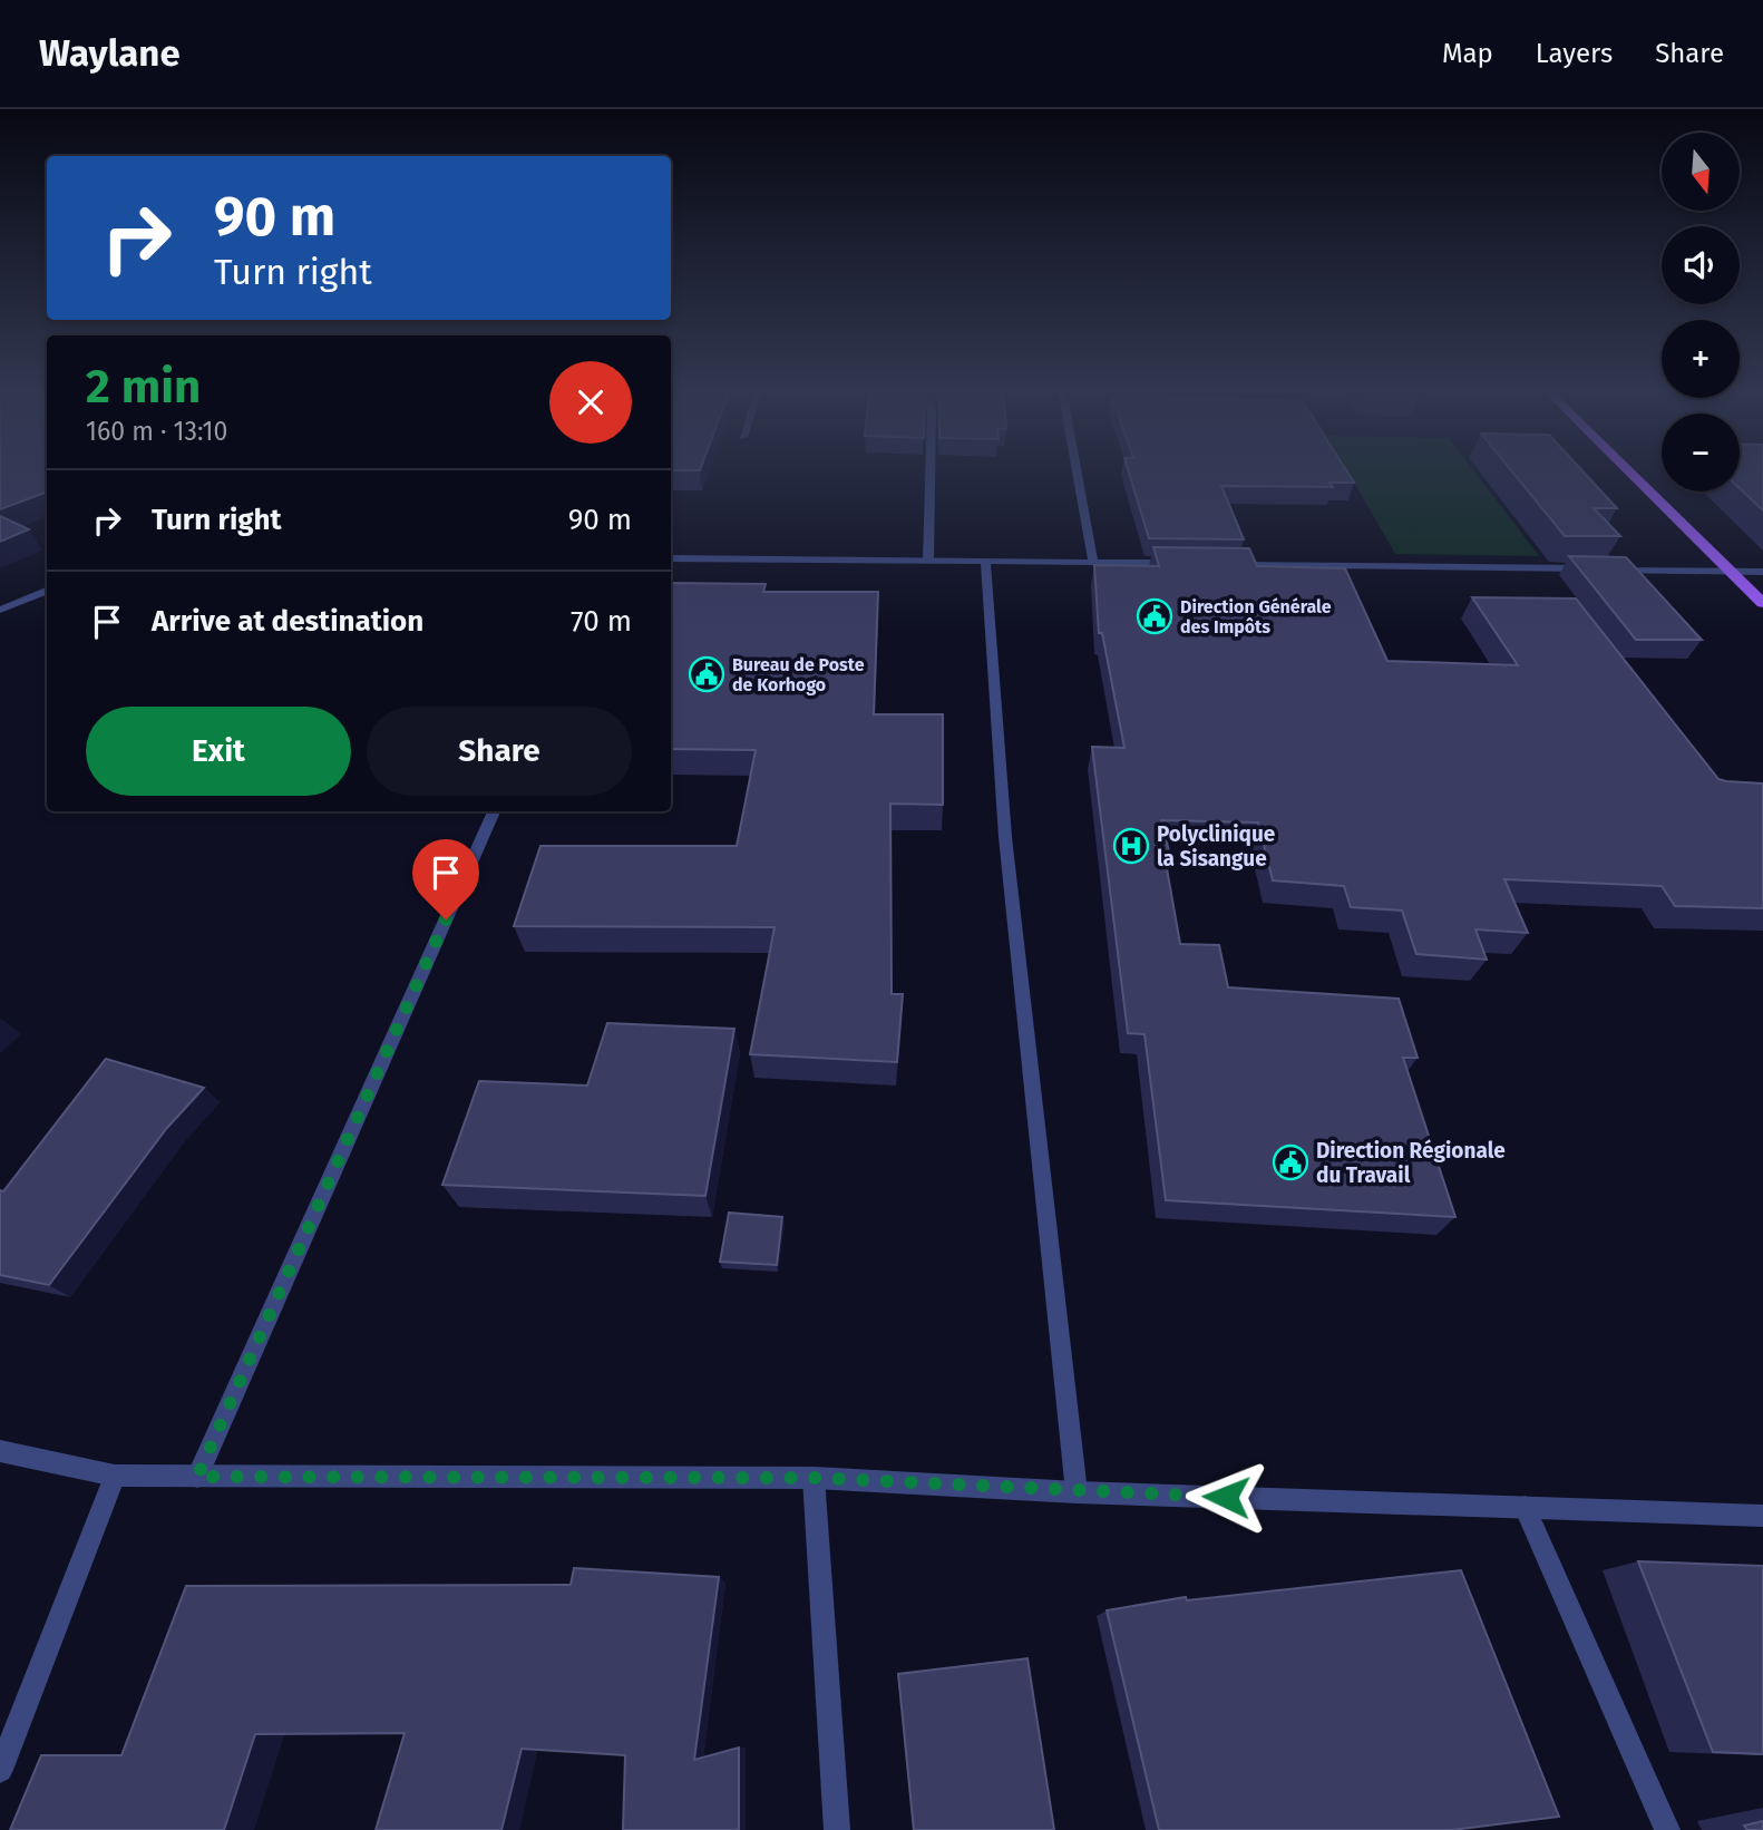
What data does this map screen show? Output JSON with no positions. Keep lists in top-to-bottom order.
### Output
{
  "places": {
    "public building": ["Direction Générale des Impôts", "Bureau de Poste de Korhogo", "Direction Régionale du Travail"],
    "hospital": ["Polyclinique la Sisangue"]
  },
  "north": "bottom",
  "page": {
    "header": "Waylane",
    "nav": ["Map", "Layers", "Share"],
    "map_buttons": ["+", "−"],
    "turn": ["90 m", "Turn right"],
    "heading": ["2 min", "160 m · 13:10"],
    "list": [
      {
        "name": "Turn right",
        "value": "90 m"
      },
      {
        "name": "Arrive at destination",
        "value": "70 m"
      }
    ],
    "buttons": ["Exit", "Share"]
  }
}
